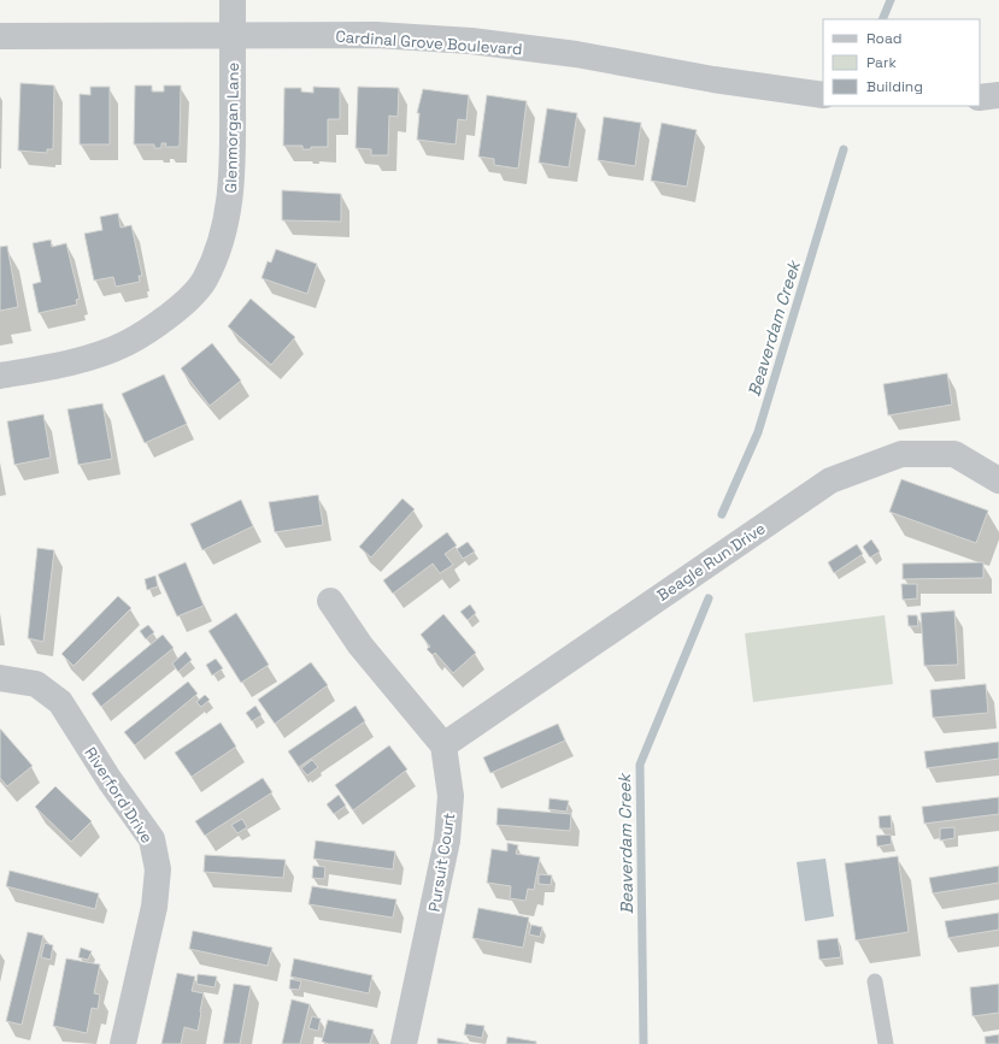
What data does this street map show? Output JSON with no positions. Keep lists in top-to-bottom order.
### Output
{
  "streets": {
    "street": [
      "Cardinal Grove Boulevard",
      "Glenmorgan Lane",
      "Beagle Run Drive",
      "Riverford Drive",
      "Pursuit Court"
    ]
  },
  "crossings": [
    ["Cardinal Grove Boulevard", "Glenmorgan Lane"],
    ["Beagle Run Drive", "Pursuit Court"]
  ],
  "water": ["Beaverdam Creek"],
  "legend": ["Road", "Park", "Building"]
}
